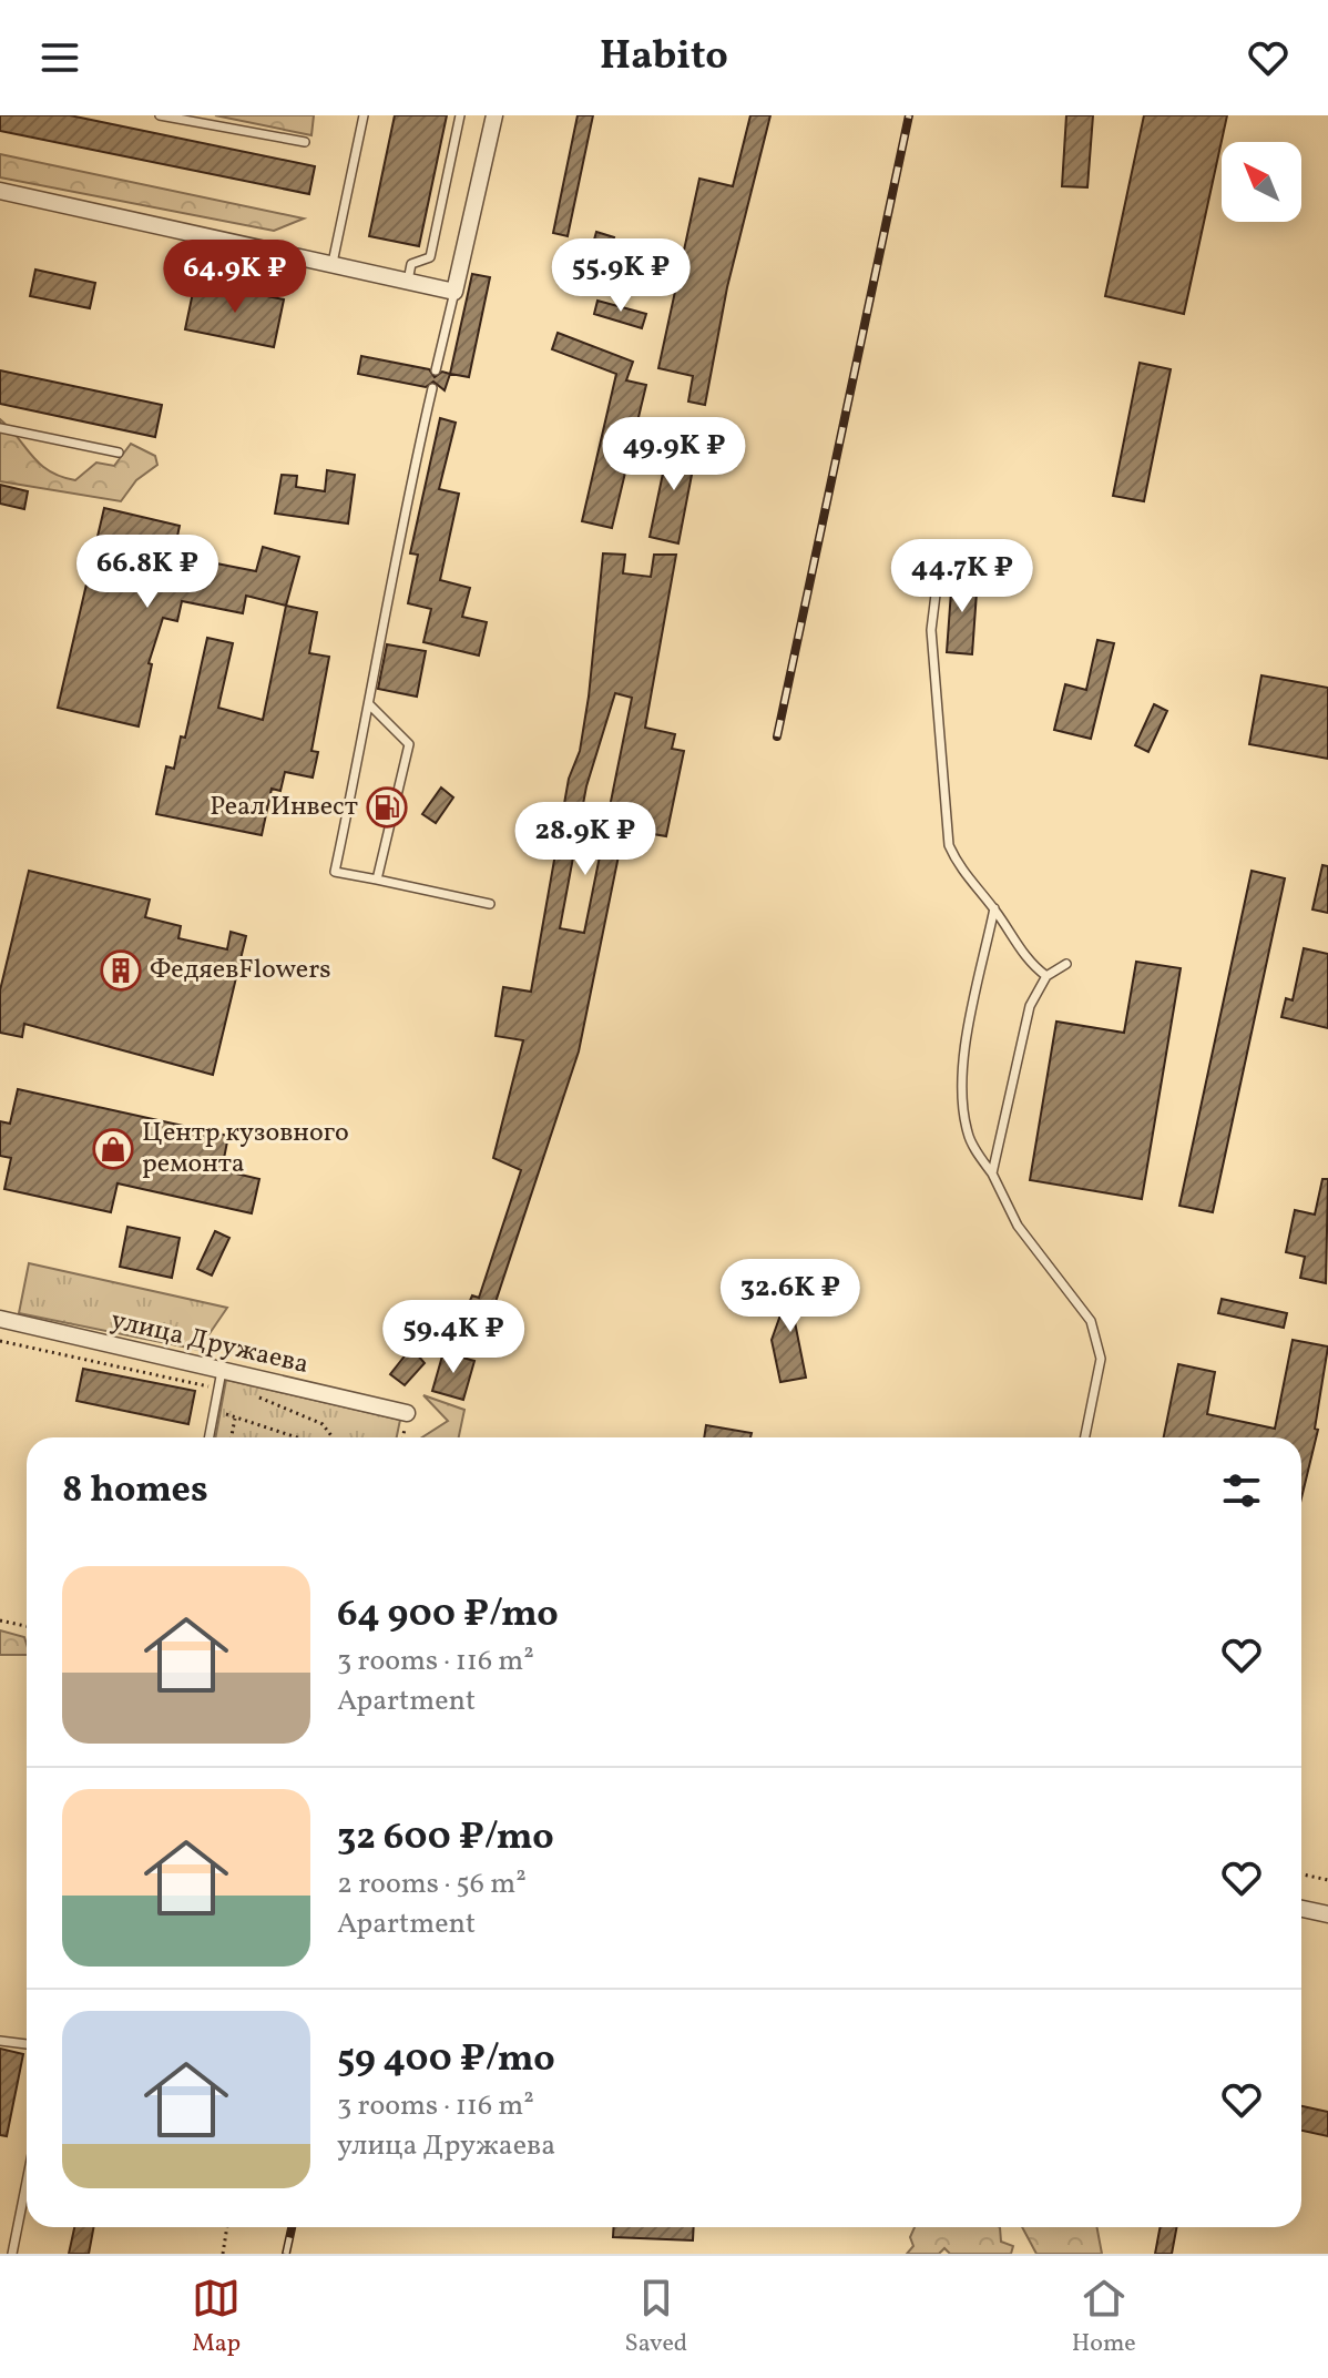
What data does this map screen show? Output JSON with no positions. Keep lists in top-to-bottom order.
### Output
{
  "streets": {
    "street": ["улица Дружаева"]
  },
  "places": {
    "fuel station": ["Реал Инвест"],
    "building": ["ФедяевFlowers"],
    "shop": ["Центр кузовного ремонта"]
  },
  "north": "top left",
  "page": {
    "header": "Habito",
    "price": [
      "55.9K ₽",
      "64.9K ₽",
      "49.9K ₽",
      "66.8K ₽",
      "44.7K ₽",
      "28.9K ₽",
      "32.6K ₽",
      "59.4K ₽"
    ],
    "heading": "8 homes",
    "list": [
      {
        "name": "64 900 ₽/mo",
        "note": "3 rooms · 116 m² · Apartment"
      },
      {
        "name": "32 600 ₽/mo",
        "note": "2 rooms · 56 m² · Apartment"
      },
      {
        "name": "59 400 ₽/mo",
        "note": "3 rooms · 116 m² · улица Дружаева"
      }
    ],
    "tabs": ["Map", "Saved", "Home"]
  }
}
